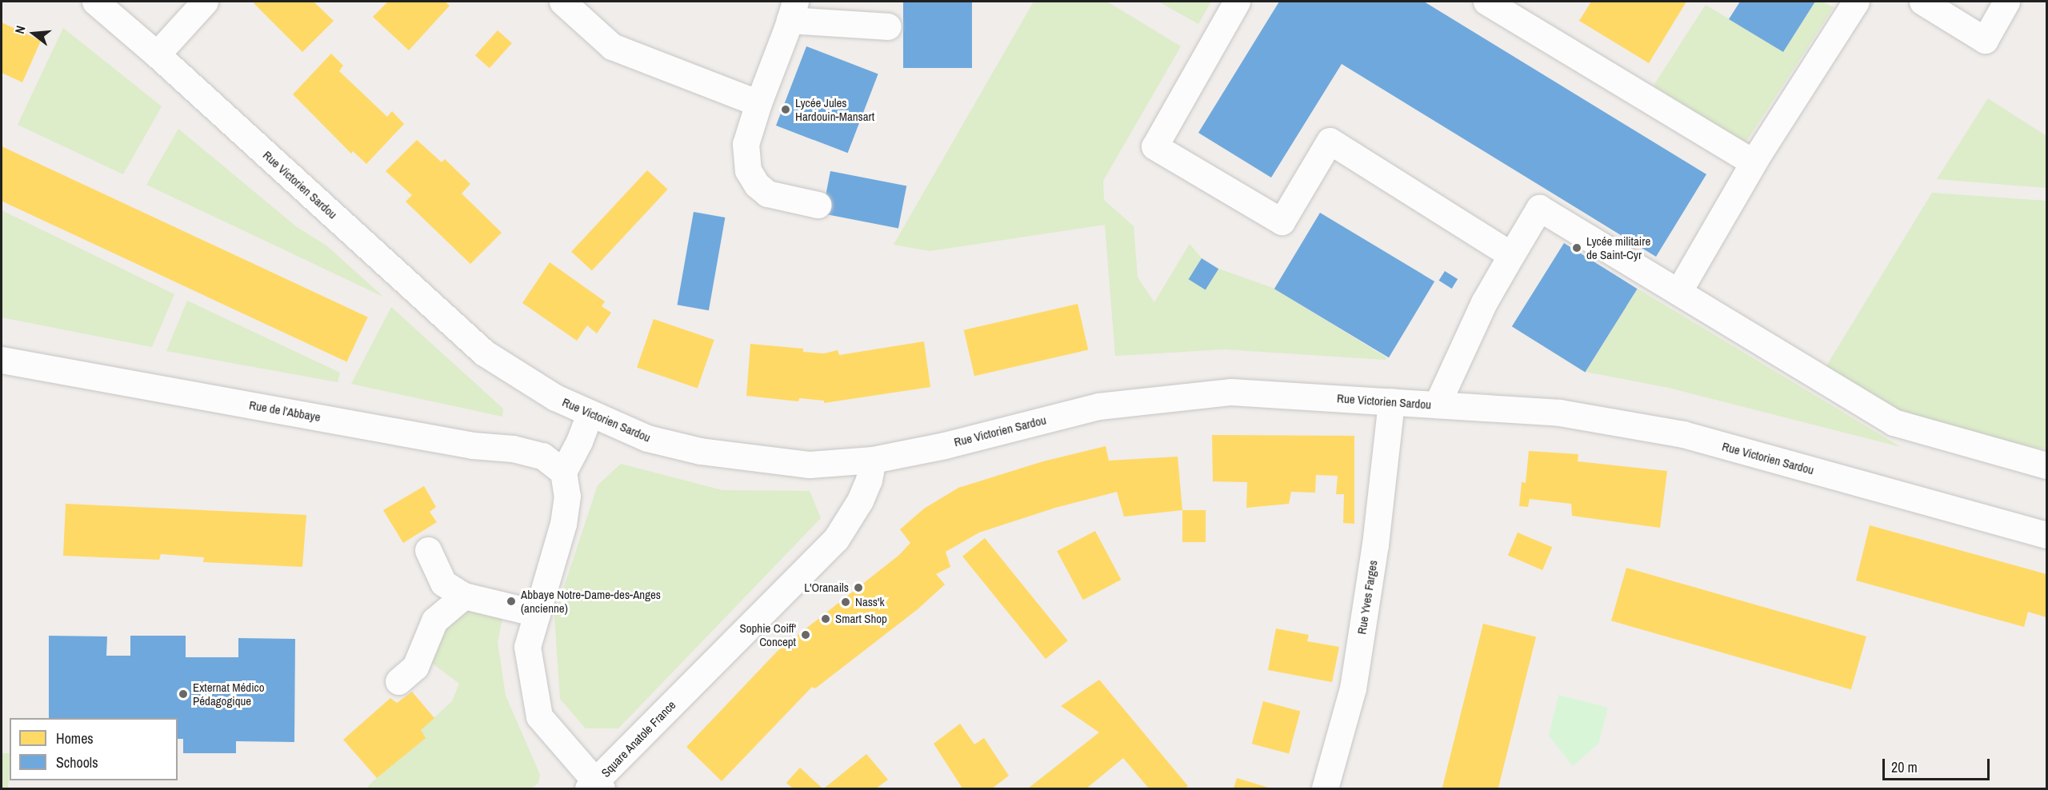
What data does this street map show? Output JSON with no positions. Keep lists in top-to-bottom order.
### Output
{
  "streets": {
    "street": [
      "Rue Victorien Sardou",
      "Rue de l’Abbaye",
      "Rue Yves Farges",
      "Square Anatole France"
    ]
  },
  "crossings": [
    ["Rue Victorien Sardou", "Rue Yves Farges"],
    ["Rue Victorien Sardou", "Square Anatole France"],
    ["Rue de l’Abbaye", "Square Anatole France"]
  ],
  "places": [
    "Lycée Jules Hardouin-Mansart",
    "Lycée militaire de Saint-Cyr",
    "L'Oranails",
    "Abbaye Notre-Dame-des-Anges (ancienne)",
    "Nass'k",
    "Smart Shop",
    "Sophie Coiff' Concept",
    "Externat Médico Pédagogique"
  ],
  "legend": ["Homes", "Schools"],
  "scale_bar": "20 m",
  "north": "left"
}
